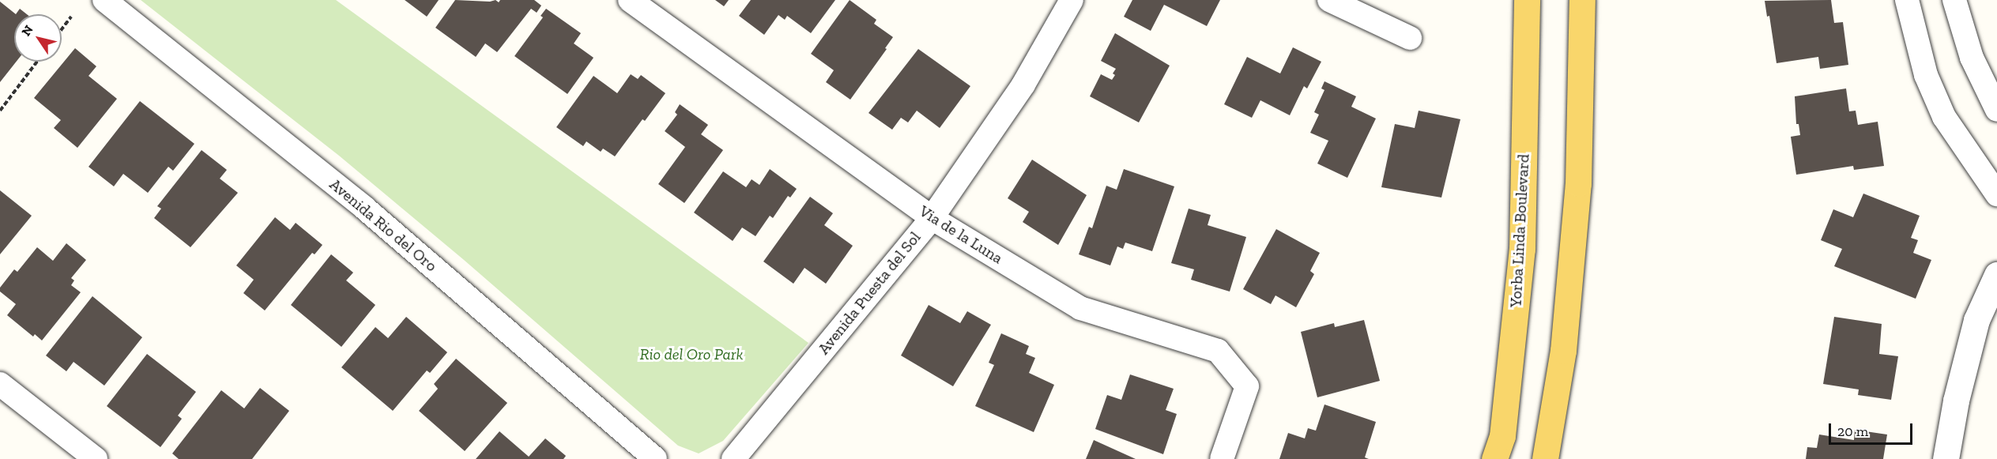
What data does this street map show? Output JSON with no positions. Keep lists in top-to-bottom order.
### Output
{
  "streets": {
    "main road": ["Yorba Linda Boulevard"],
    "street": ["Avenida Rio del Oro", "Via de la Luna", "Avenida Puesta del Sol"]
  },
  "crossings": [
    ["Via de la Luna", "Avenida Puesta del Sol"]
  ],
  "parks": ["Rio del Oro Park"],
  "scale_bar": "20 m",
  "north": "top left"
}
